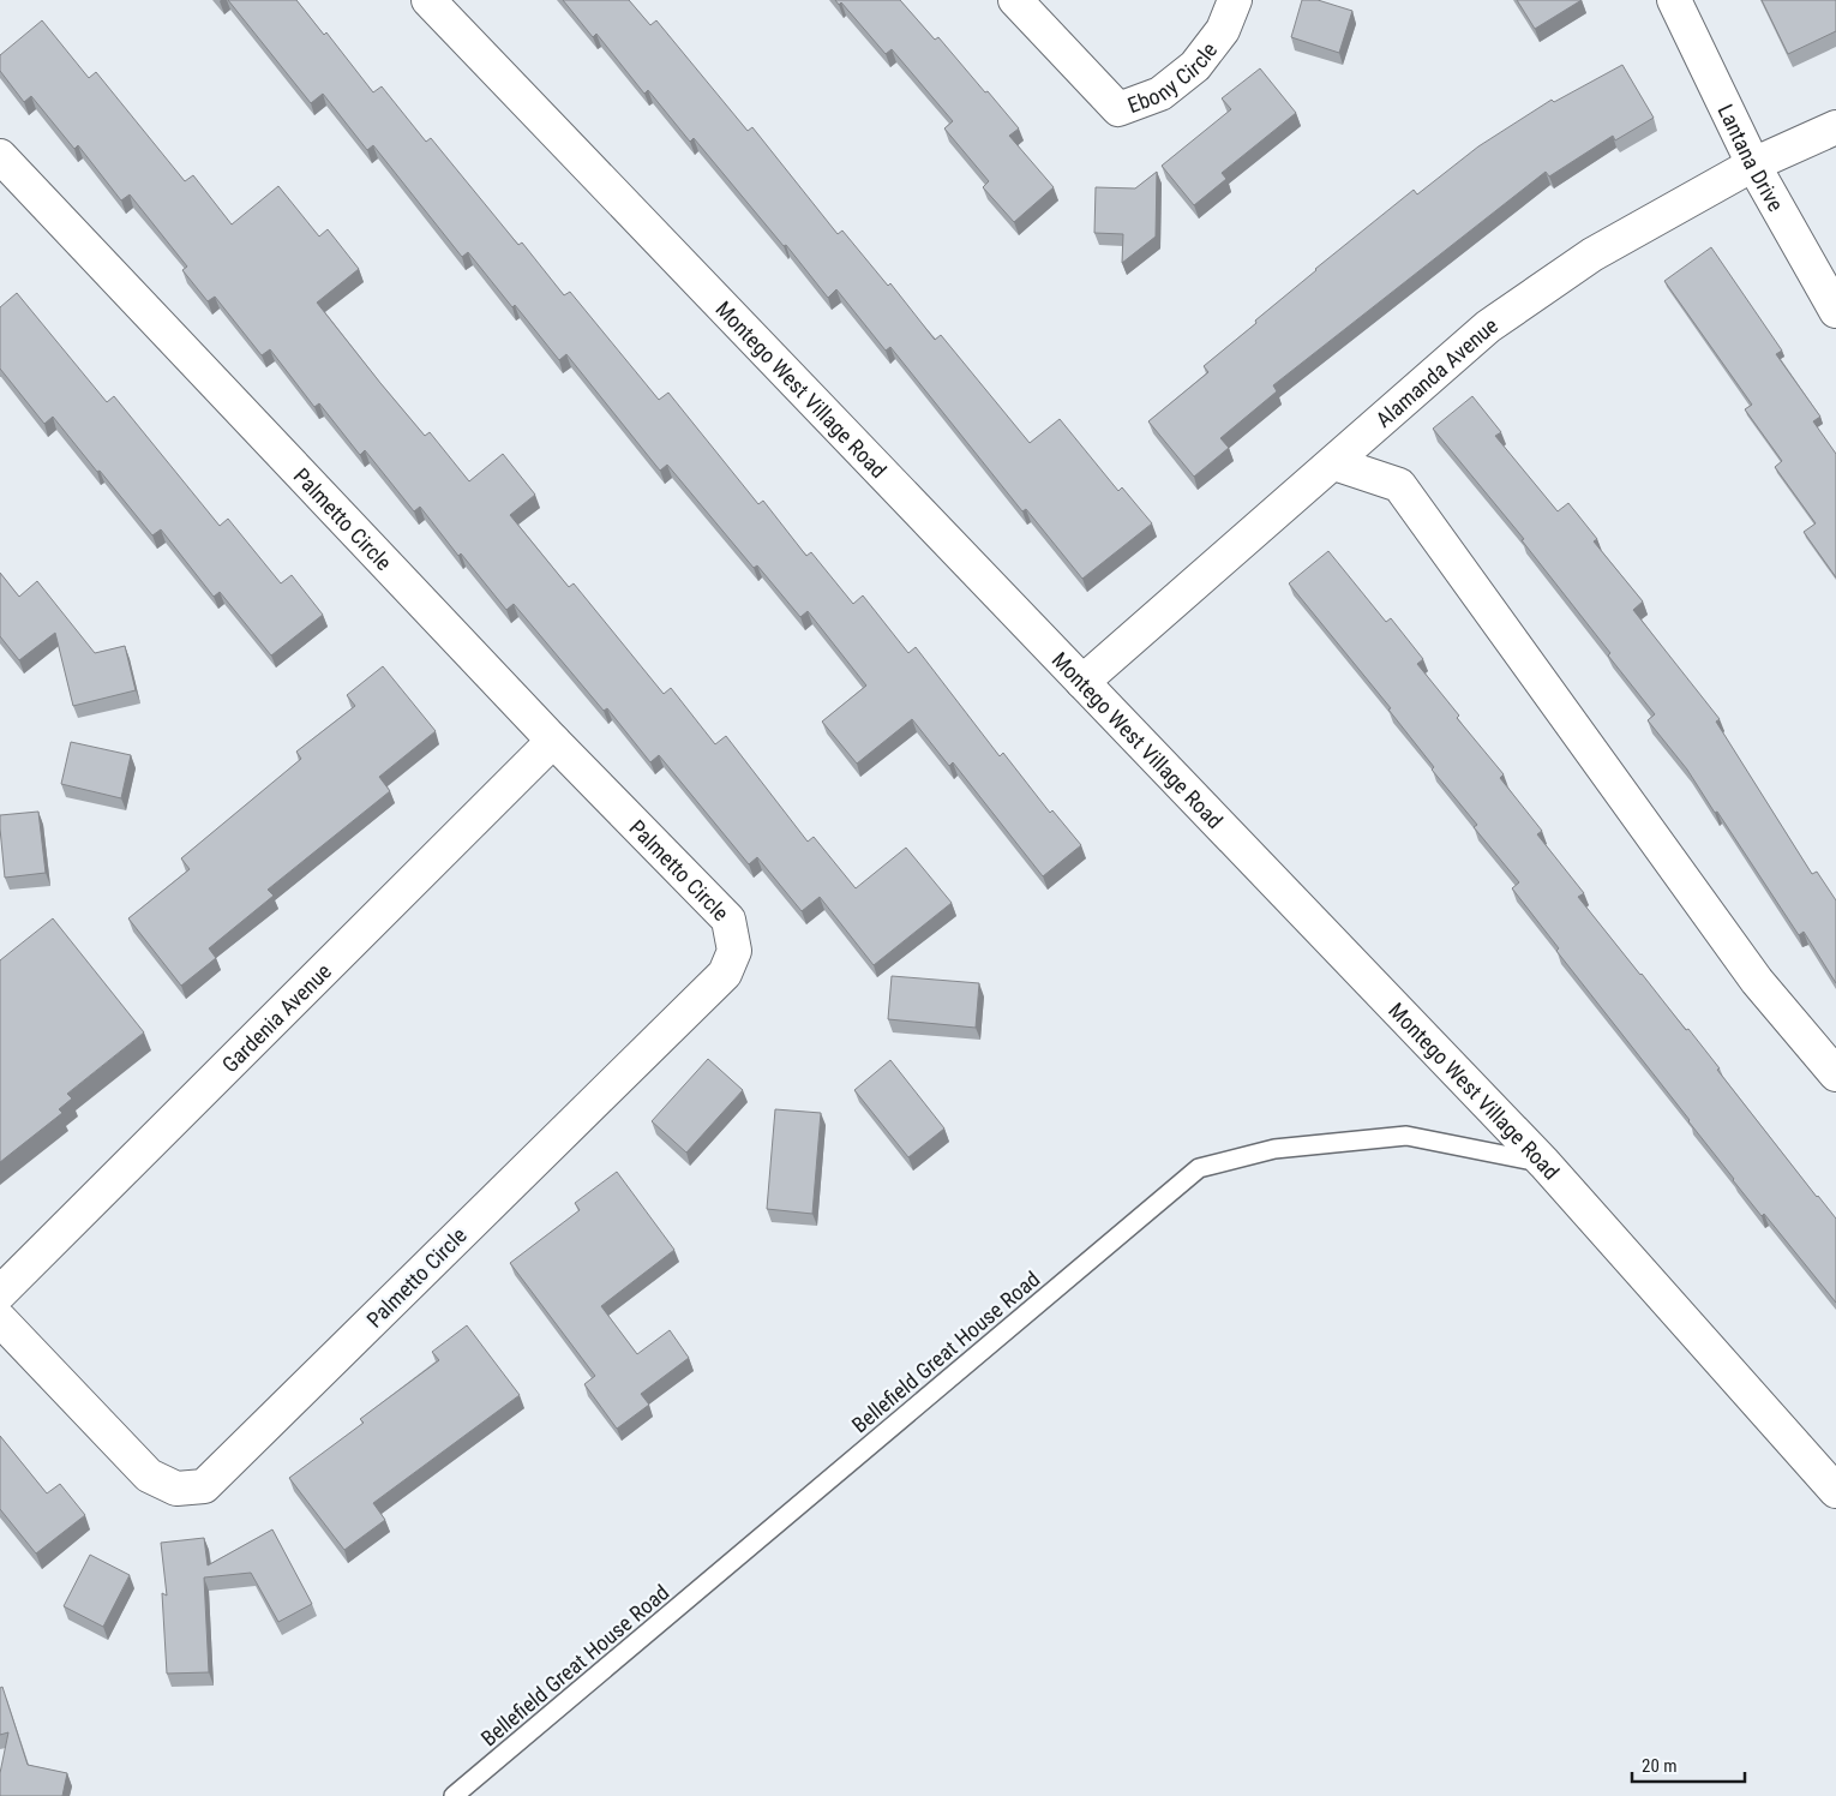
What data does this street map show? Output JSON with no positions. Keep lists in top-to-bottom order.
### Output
{
  "streets": {
    "street": [
      "Ebony Circle",
      "Lantana Drive",
      "Alamanda Avenue",
      "Montego West Village Road",
      "Palmetto Circle",
      "Gardenia Avenue"
    ],
    "lane": ["Bellefield Great House Road"]
  },
  "crossings": [
    ["Lantana Drive", "Alamanda Avenue"],
    ["Alamanda Avenue", "Montego West Village Road"],
    ["Montego West Village Road", "Bellefield Great House Road"],
    ["Palmetto Circle", "Gardenia Avenue"]
  ],
  "scale_bar": "20 m"
}
